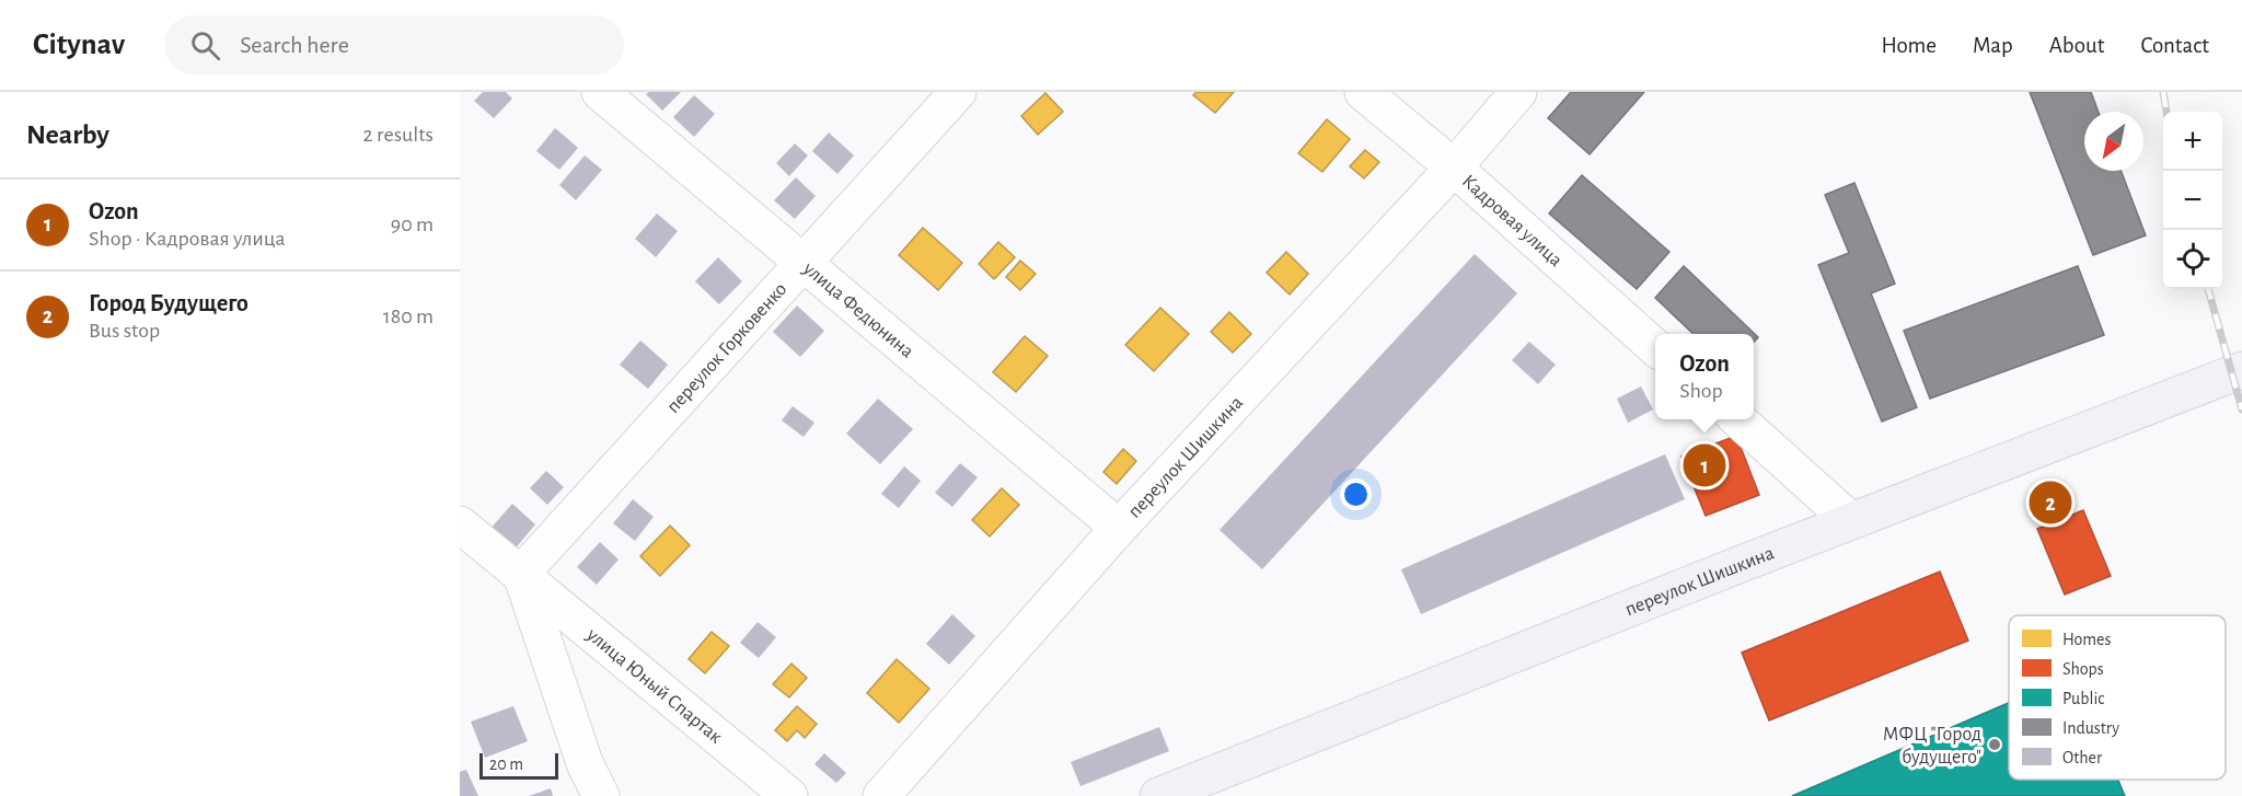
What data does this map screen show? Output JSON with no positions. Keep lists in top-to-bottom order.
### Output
{
  "streets": {
    "main road": ["переулок Шишкина"],
    "street": [
      "Кадровая улица",
      "улица Федюнина",
      "переулок Горковенко",
      "улица Юный Спартак"
    ]
  },
  "crossings": [
    ["Кадровая улица", "переулок Шишкина"],
    ["улица Федюнина", "переулок Горковенко"],
    ["улица Федюнина", "переулок Шишкина"],
    ["переулок Горковенко", "улица Юный Спартак"]
  ],
  "places": ["МФЦ \"Город будущего\""],
  "legend": [
    "Homes",
    "Shops",
    "Public",
    "Industry",
    "Other"
  ],
  "scale_bar": "20 m",
  "north": "bottom left",
  "page": {
    "header": "Citynav",
    "search": "Search here",
    "nav": [
      "Home",
      "Map",
      "About",
      "Contact"
    ],
    "heading": ["Nearby", "2 results"],
    "map_buttons": ["+", "−"],
    "list": [
      {
        "mark": "1",
        "name": "Ozon",
        "note": "Shop · Кадровая улица",
        "value": "90 m"
      },
      {
        "mark": "2",
        "name": "Город Будущего",
        "note": "Bus stop",
        "value": "180 m"
      }
    ],
    "popup": ["Ozon", "Shop"],
    "pins": ["1", "2"],
    "scale": "20 m"
  }
}
